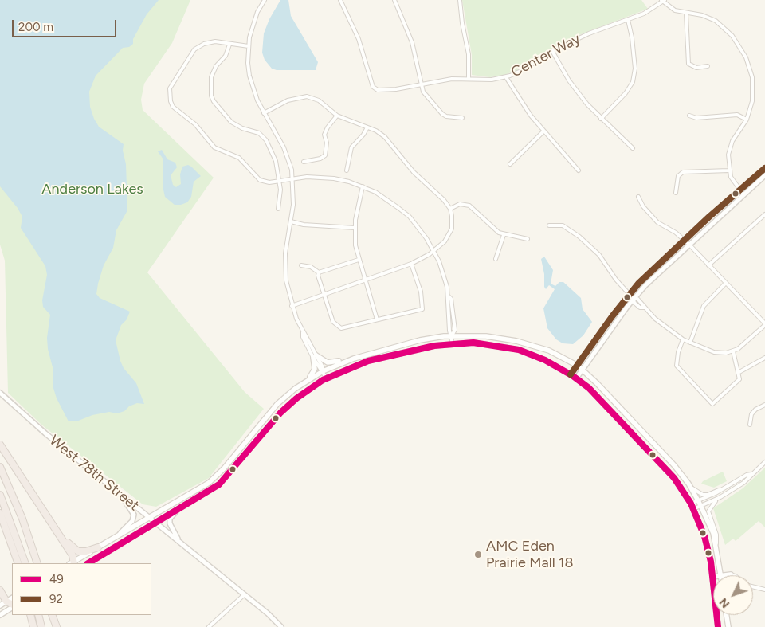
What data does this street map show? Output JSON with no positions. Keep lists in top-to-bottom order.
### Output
{
  "streets": {
    "street": ["Center Way", "West 78th Street"]
  },
  "parks": ["Anderson Lakes"],
  "places": ["AMC Eden Prairie Mall 18"],
  "lines": ["transit line 92", "transit line 49"],
  "legend": ["49", "92"],
  "scale_bar": "200 m",
  "north": "bottom left"
}
